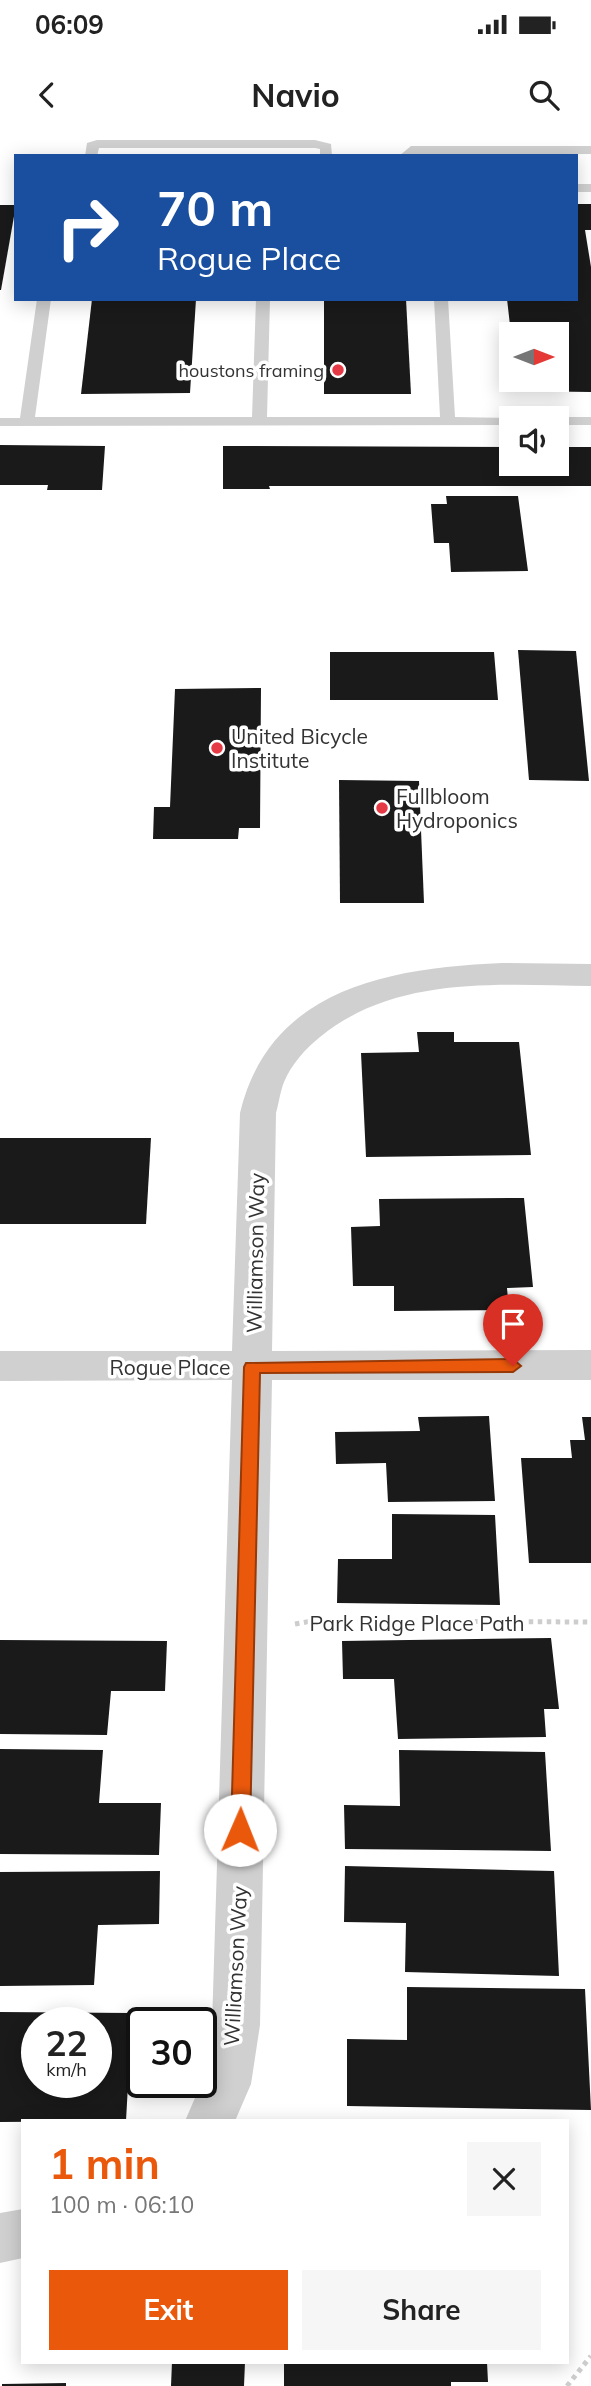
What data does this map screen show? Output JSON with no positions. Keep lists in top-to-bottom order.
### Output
{
  "streets": {
    "street": ["Williamson Way", "Rogue Place"],
    "path": ["Park Ridge Place Path"]
  },
  "crossings": [
    ["Williamson Way", "Rogue Place"],
    ["Williamson Way", "Park Ridge Place Path"]
  ],
  "places": ["houstons framing", "United Bicycle Institute", "Fullbloom Hydroponics"],
  "north": "right",
  "page": {
    "status": "06:09",
    "header": "Navio",
    "turn": ["70 m", "Rogue Place"],
    "speed": "22 km/h",
    "limit": "30",
    "heading": ["1 min", "100 m · 06:10"],
    "buttons": ["Exit", "Share"]
  }
}
